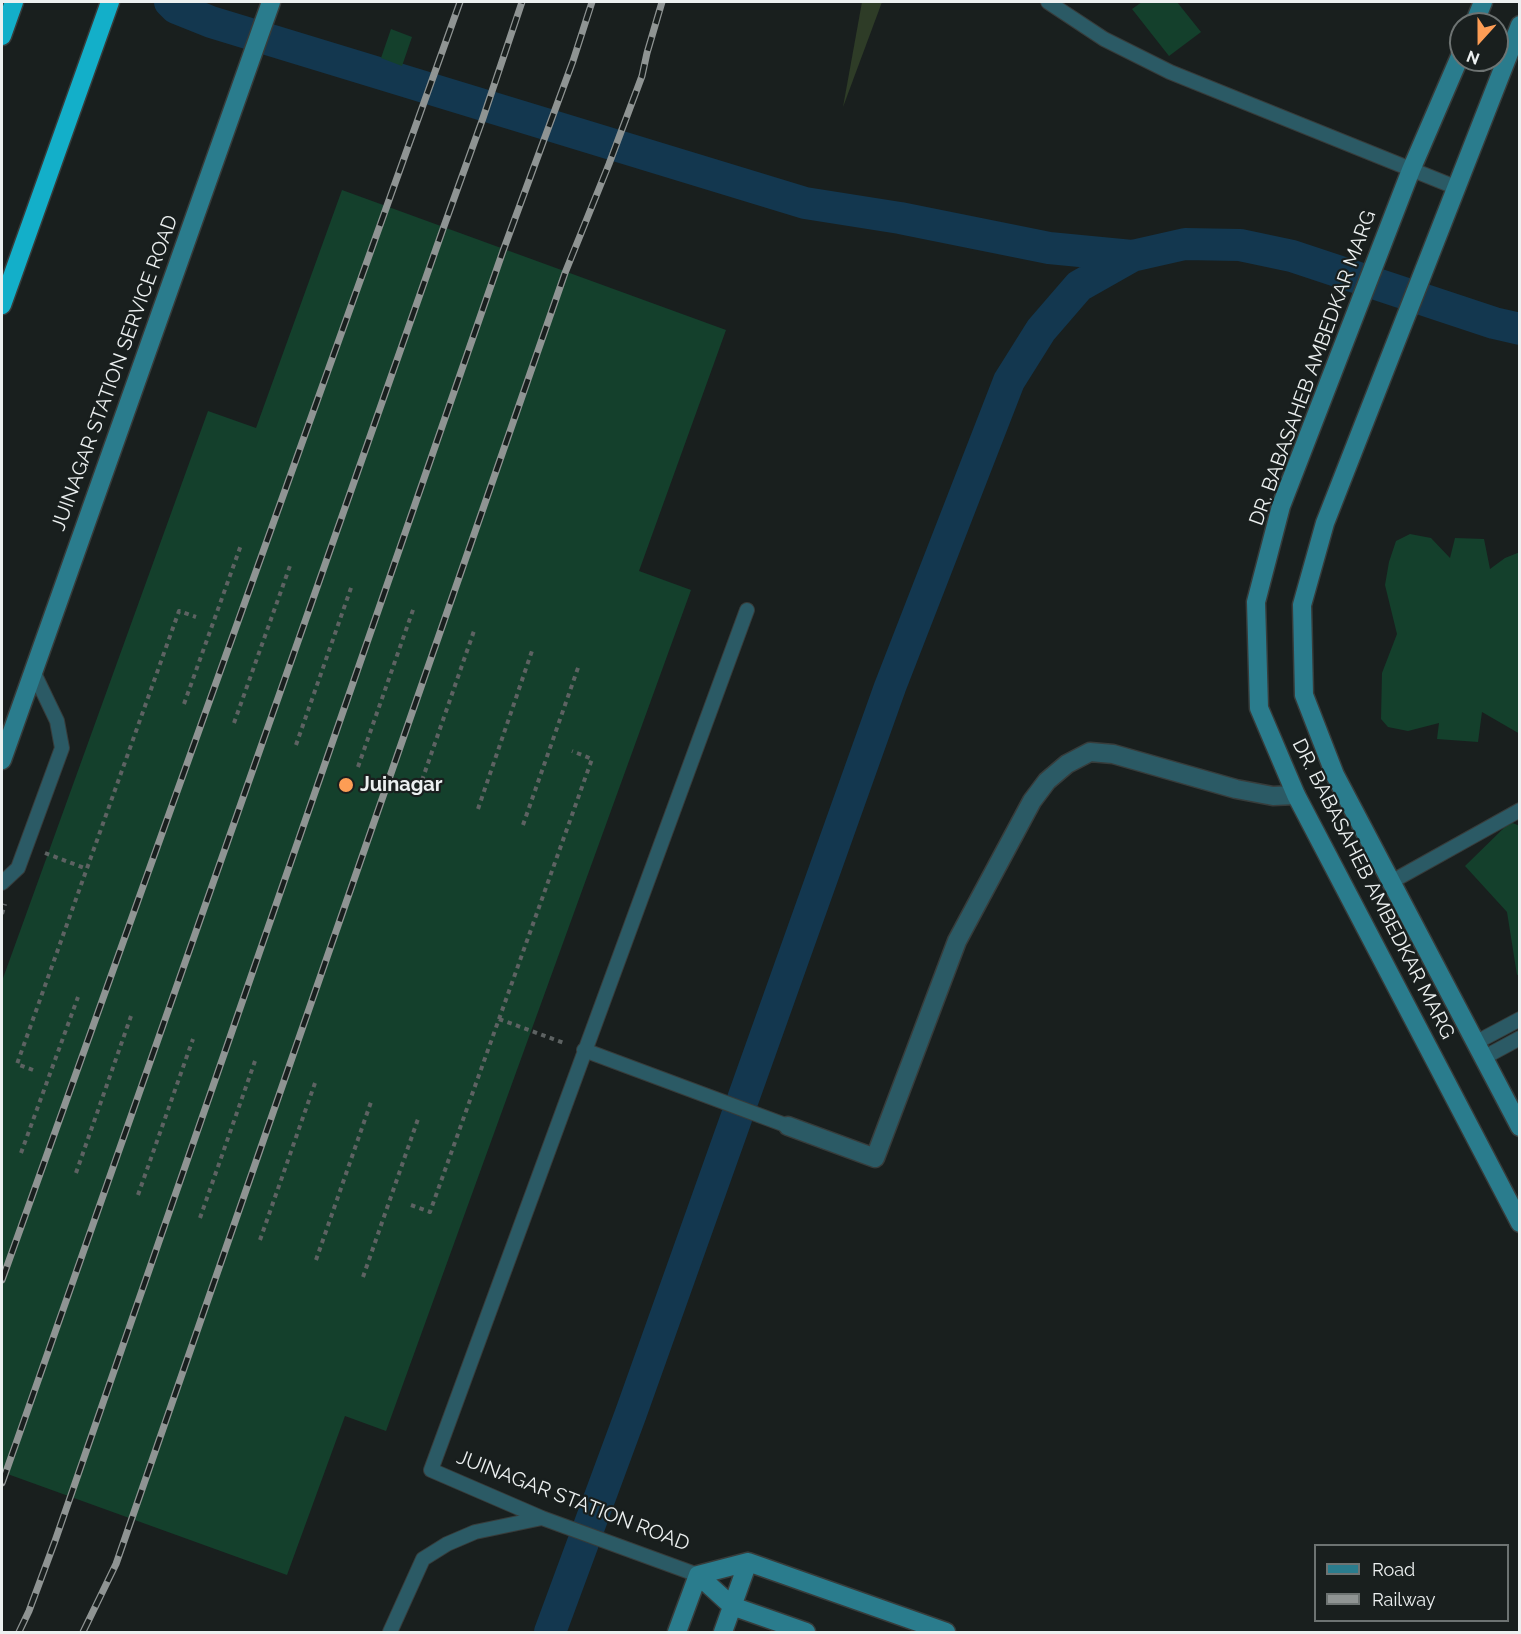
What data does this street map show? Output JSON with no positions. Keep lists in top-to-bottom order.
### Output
{
  "streets": {
    "main road": ["DR. BABASAHEB AMBEDKAR MARG", "JUINAGAR STATION SERVICE ROAD", "JUINAGAR STATION ROAD"]
  },
  "places": ["Juinagar"],
  "legend": ["Road", "Railway"],
  "north": "bottom"
}
